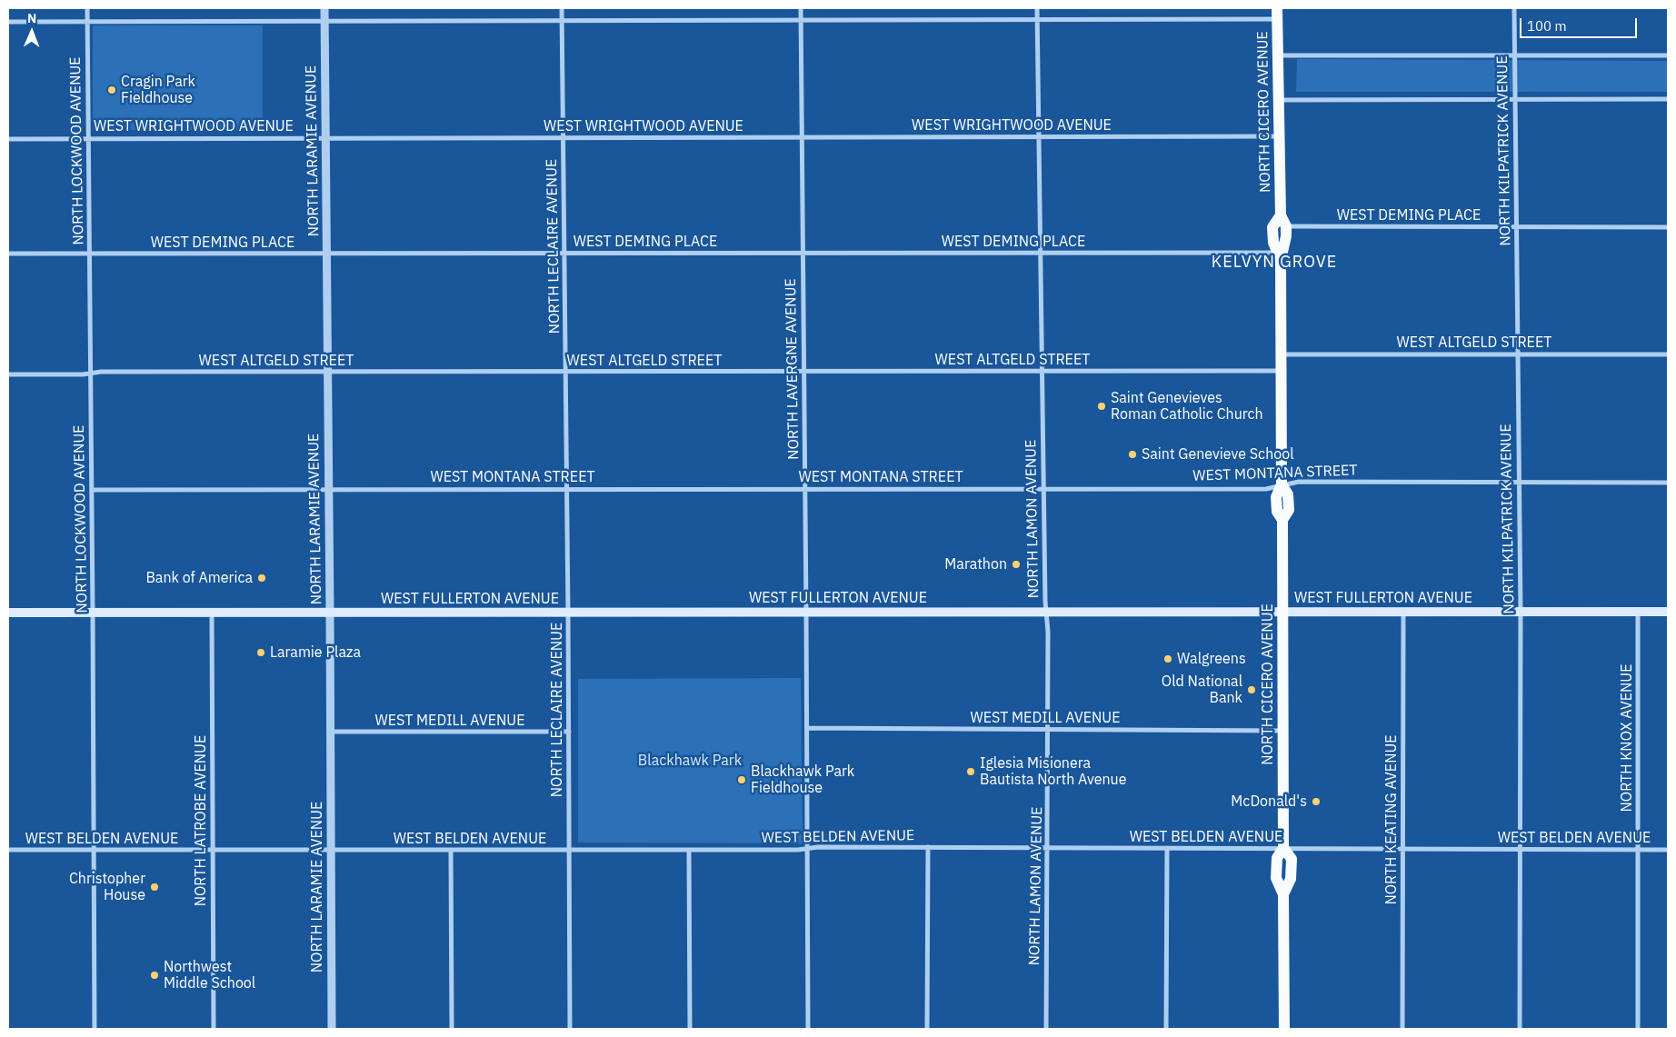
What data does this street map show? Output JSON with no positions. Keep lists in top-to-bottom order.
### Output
{
  "streets": {
    "main road": ["NORTH CICERO AVENUE", "WEST FULLERTON AVENUE"],
    "street": [
      "WEST WRIGHTWOOD AVENUE",
      "NORTH LOCKWOOD AVENUE",
      "NORTH LARAMIE AVENUE",
      "NORTH KILPATRICK AVENUE",
      "WEST DEMING PLACE",
      "NORTH LECLAIRE AVENUE",
      "WEST ALTGELD STREET",
      "NORTH LAVERGNE AVENUE",
      "WEST MONTANA STREET",
      "NORTH LAMON AVENUE",
      "WEST MEDILL AVENUE",
      "NORTH KNOX AVENUE",
      "NORTH KEATING AVENUE",
      "NORTH LATROBE AVENUE",
      "WEST BELDEN AVENUE"
    ]
  },
  "crossings": [
    ["NORTH CICERO AVENUE", "WEST WRIGHTWOOD AVENUE"],
    ["NORTH CICERO AVENUE", "WEST DEMING PLACE"],
    ["NORTH CICERO AVENUE", "WEST ALTGELD STREET"],
    ["NORTH CICERO AVENUE", "WEST MONTANA STREET"],
    ["NORTH CICERO AVENUE", "WEST FULLERTON AVENUE"],
    ["NORTH CICERO AVENUE", "WEST MEDILL AVENUE"],
    ["NORTH CICERO AVENUE", "WEST BELDEN AVENUE"],
    ["WEST WRIGHTWOOD AVENUE", "NORTH LOCKWOOD AVENUE"],
    ["WEST WRIGHTWOOD AVENUE", "NORTH LARAMIE AVENUE"],
    ["WEST WRIGHTWOOD AVENUE", "NORTH LECLAIRE AVENUE"],
    ["WEST WRIGHTWOOD AVENUE", "NORTH LAVERGNE AVENUE"],
    ["WEST WRIGHTWOOD AVENUE", "NORTH LAMON AVENUE"],
    ["NORTH LOCKWOOD AVENUE", "WEST DEMING PLACE"],
    ["NORTH LOCKWOOD AVENUE", "WEST ALTGELD STREET"],
    ["NORTH LOCKWOOD AVENUE", "WEST MONTANA STREET"],
    ["NORTH LOCKWOOD AVENUE", "WEST FULLERTON AVENUE"],
    ["NORTH LOCKWOOD AVENUE", "WEST BELDEN AVENUE"],
    ["NORTH LARAMIE AVENUE", "WEST DEMING PLACE"],
    ["NORTH LARAMIE AVENUE", "WEST ALTGELD STREET"],
    ["NORTH LARAMIE AVENUE", "WEST MONTANA STREET"],
    ["NORTH LARAMIE AVENUE", "WEST FULLERTON AVENUE"],
    ["NORTH LARAMIE AVENUE", "WEST MEDILL AVENUE"],
    ["NORTH LARAMIE AVENUE", "WEST BELDEN AVENUE"],
    ["NORTH KILPATRICK AVENUE", "WEST DEMING PLACE"],
    ["NORTH KILPATRICK AVENUE", "WEST ALTGELD STREET"],
    ["NORTH KILPATRICK AVENUE", "WEST MONTANA STREET"],
    ["NORTH KILPATRICK AVENUE", "WEST FULLERTON AVENUE"],
    ["NORTH KILPATRICK AVENUE", "WEST BELDEN AVENUE"],
    ["WEST DEMING PLACE", "NORTH LECLAIRE AVENUE"],
    ["WEST DEMING PLACE", "NORTH LAVERGNE AVENUE"],
    ["WEST DEMING PLACE", "NORTH LAMON AVENUE"],
    ["NORTH LECLAIRE AVENUE", "WEST ALTGELD STREET"],
    ["NORTH LECLAIRE AVENUE", "WEST MONTANA STREET"],
    ["NORTH LECLAIRE AVENUE", "WEST FULLERTON AVENUE"],
    ["NORTH LECLAIRE AVENUE", "WEST MEDILL AVENUE"],
    ["NORTH LECLAIRE AVENUE", "WEST BELDEN AVENUE"],
    ["WEST ALTGELD STREET", "NORTH LAVERGNE AVENUE"],
    ["WEST ALTGELD STREET", "NORTH LAMON AVENUE"],
    ["NORTH LAVERGNE AVENUE", "WEST MONTANA STREET"],
    ["NORTH LAVERGNE AVENUE", "WEST FULLERTON AVENUE"],
    ["NORTH LAVERGNE AVENUE", "WEST MEDILL AVENUE"],
    ["NORTH LAVERGNE AVENUE", "WEST BELDEN AVENUE"],
    ["WEST MONTANA STREET", "NORTH LAMON AVENUE"],
    ["NORTH LAMON AVENUE", "WEST FULLERTON AVENUE"],
    ["NORTH LAMON AVENUE", "WEST MEDILL AVENUE"],
    ["NORTH LAMON AVENUE", "WEST BELDEN AVENUE"],
    ["WEST FULLERTON AVENUE", "NORTH KNOX AVENUE"],
    ["WEST FULLERTON AVENUE", "NORTH KEATING AVENUE"],
    ["WEST FULLERTON AVENUE", "NORTH LATROBE AVENUE"],
    ["NORTH KNOX AVENUE", "WEST BELDEN AVENUE"],
    ["NORTH KEATING AVENUE", "WEST BELDEN AVENUE"],
    ["NORTH LATROBE AVENUE", "WEST BELDEN AVENUE"]
  ],
  "districts": ["KELVYN GROVE"],
  "parks": ["Blackhawk Park"],
  "places": [
    "Cragin Park Fieldhouse",
    "Saint Genevieves Roman Catholic Church",
    "Saint Genevieve School",
    "Marathon",
    "Bank of America",
    "Laramie Plaza",
    "Walgreens",
    "Old National Bank",
    "Iglesia Misionera Bautista North Avenue",
    "Blackhawk Park Fieldhouse",
    "McDonald's",
    "Christopher House",
    "Northwest Middle School"
  ],
  "scale_bar": "100 m",
  "north": "top"
}
